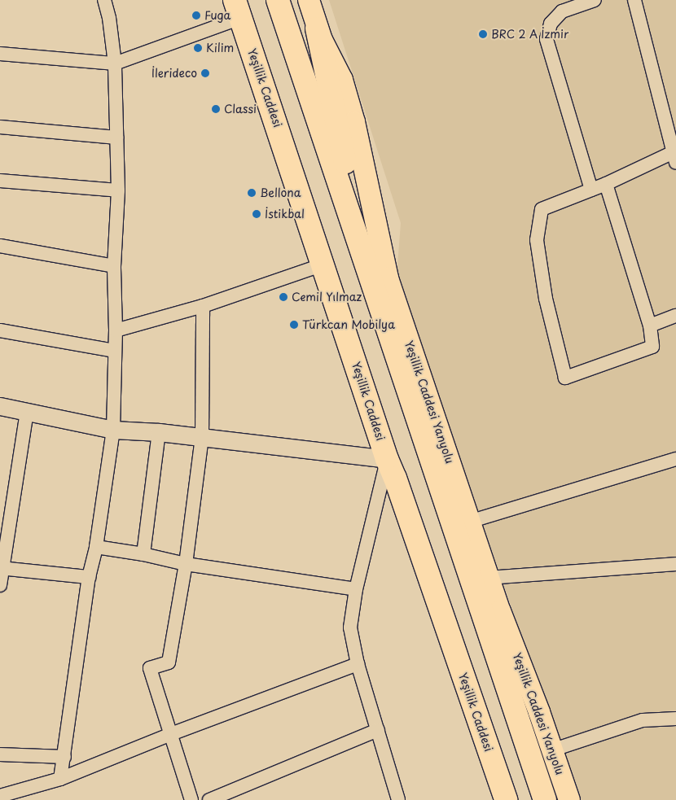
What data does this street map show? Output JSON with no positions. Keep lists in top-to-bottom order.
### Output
{
  "streets": {
    "highway": ["Yeşillik Caddesi"],
    "main road": ["Yeşillik Caddesi Yanyolu"]
  },
  "places": [
    "Fuga",
    "BRC 2 A İzmir",
    "Kilim",
    "İlerideco",
    "Classi",
    "Bellona",
    "İstikbal",
    "Cemil Yılmaz",
    "Türkcan Mobilya"
  ]
}
